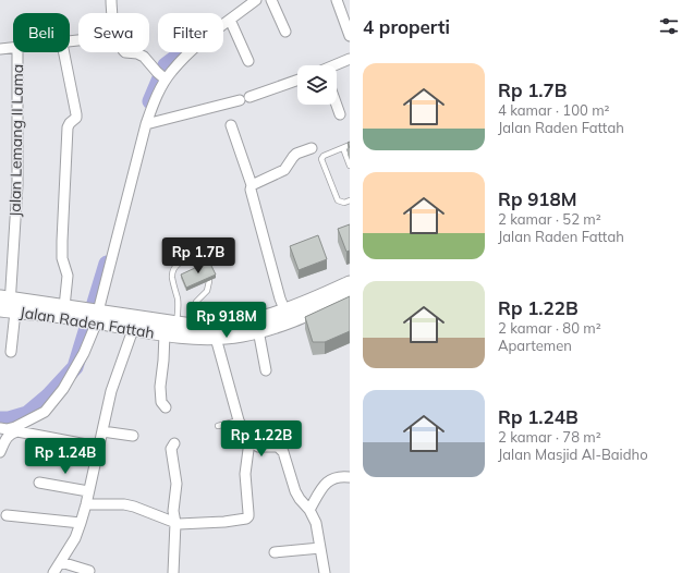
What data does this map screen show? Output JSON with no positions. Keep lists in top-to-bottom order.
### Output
{
  "streets": {
    "main road": ["Jalan Raden Fattah"],
    "street": ["Jalan Lemang II Lama"]
  },
  "crossings": [
    ["Jalan Lemang II Lama", "Jalan Raden Fattah"]
  ],
  "page": {
    "heading": "4 properti",
    "chip": ["Beli", "Sewa", "Filter"],
    "list": [
      {
        "name": "Rp 1.7B",
        "note": "4 kamar · 100 m² · Jalan Raden Fattah"
      },
      {
        "name": "Rp 918M",
        "note": "2 kamar · 52 m² · Jalan Raden Fattah"
      },
      {
        "name": "Rp 1.22B",
        "note": "2 kamar · 80 m² · Apartemen"
      },
      {
        "name": "Rp 1.24B",
        "note": "2 kamar · 78 m² · Jalan Masjid Al-Baidho"
      }
    ],
    "price": [
      "Rp 1.7B",
      "Rp 918M",
      "Rp 1.22B",
      "Rp 1.24B"
    ]
  }
}
